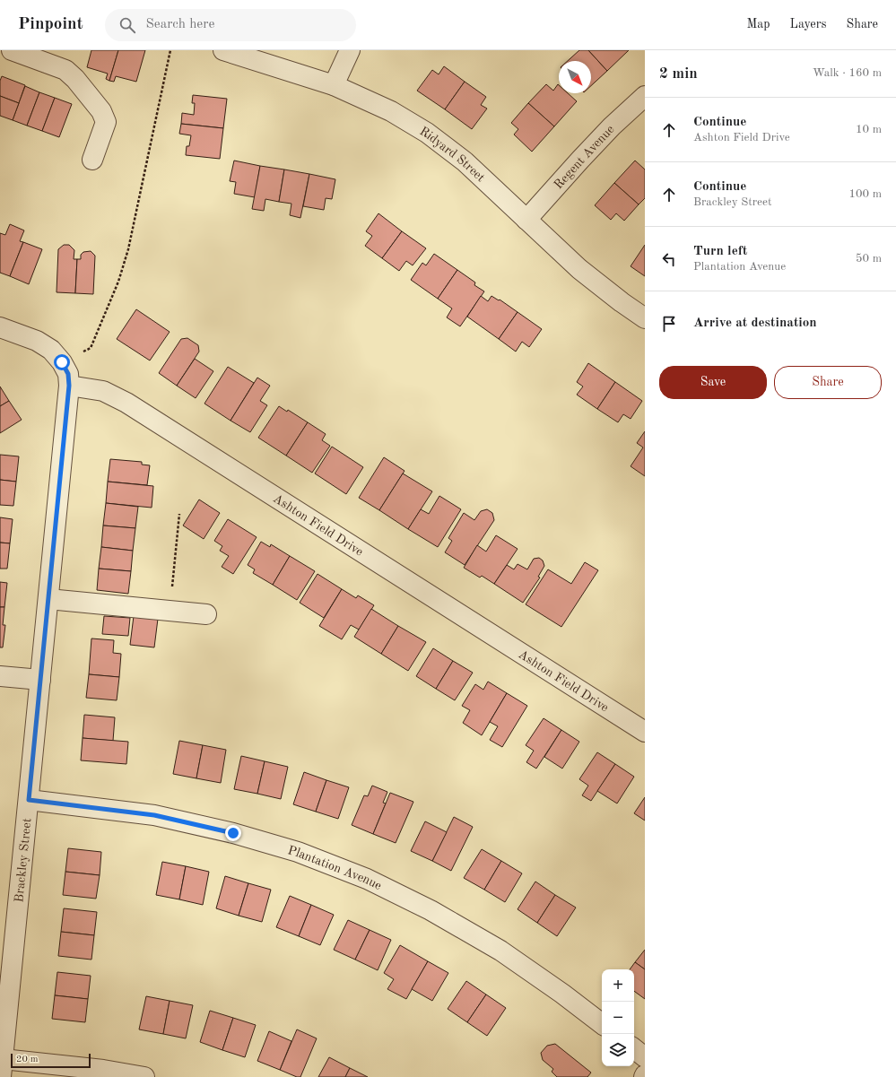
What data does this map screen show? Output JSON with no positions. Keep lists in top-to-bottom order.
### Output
{
  "streets": {
    "street": [
      "Ridyard Street",
      "Regent Avenue",
      "Ashton Field Drive",
      "Brackley Street",
      "Plantation Avenue"
    ]
  },
  "crossings": [
    ["Ridyard Street", "Regent Avenue"],
    ["Ashton Field Drive", "Brackley Street"],
    ["Brackley Street", "Plantation Avenue"]
  ],
  "scale_bar": "20 m",
  "north": "bottom right",
  "page": {
    "header": "Pinpoint",
    "search": "Search here",
    "nav": ["Map", "Layers", "Share"],
    "heading": ["2 min", "Walk · 160 m"],
    "list": [
      ["Continue", "Ashton Field Drive", "10 m"],
      ["Continue", "Brackley Street", "100 m"],
      ["Turn left", "Plantation Avenue", "50 m"],
      "Arrive at destination"
    ],
    "buttons": ["Save", "Share"],
    "map_buttons": ["+", "−"],
    "scale": "20 m"
  }
}
